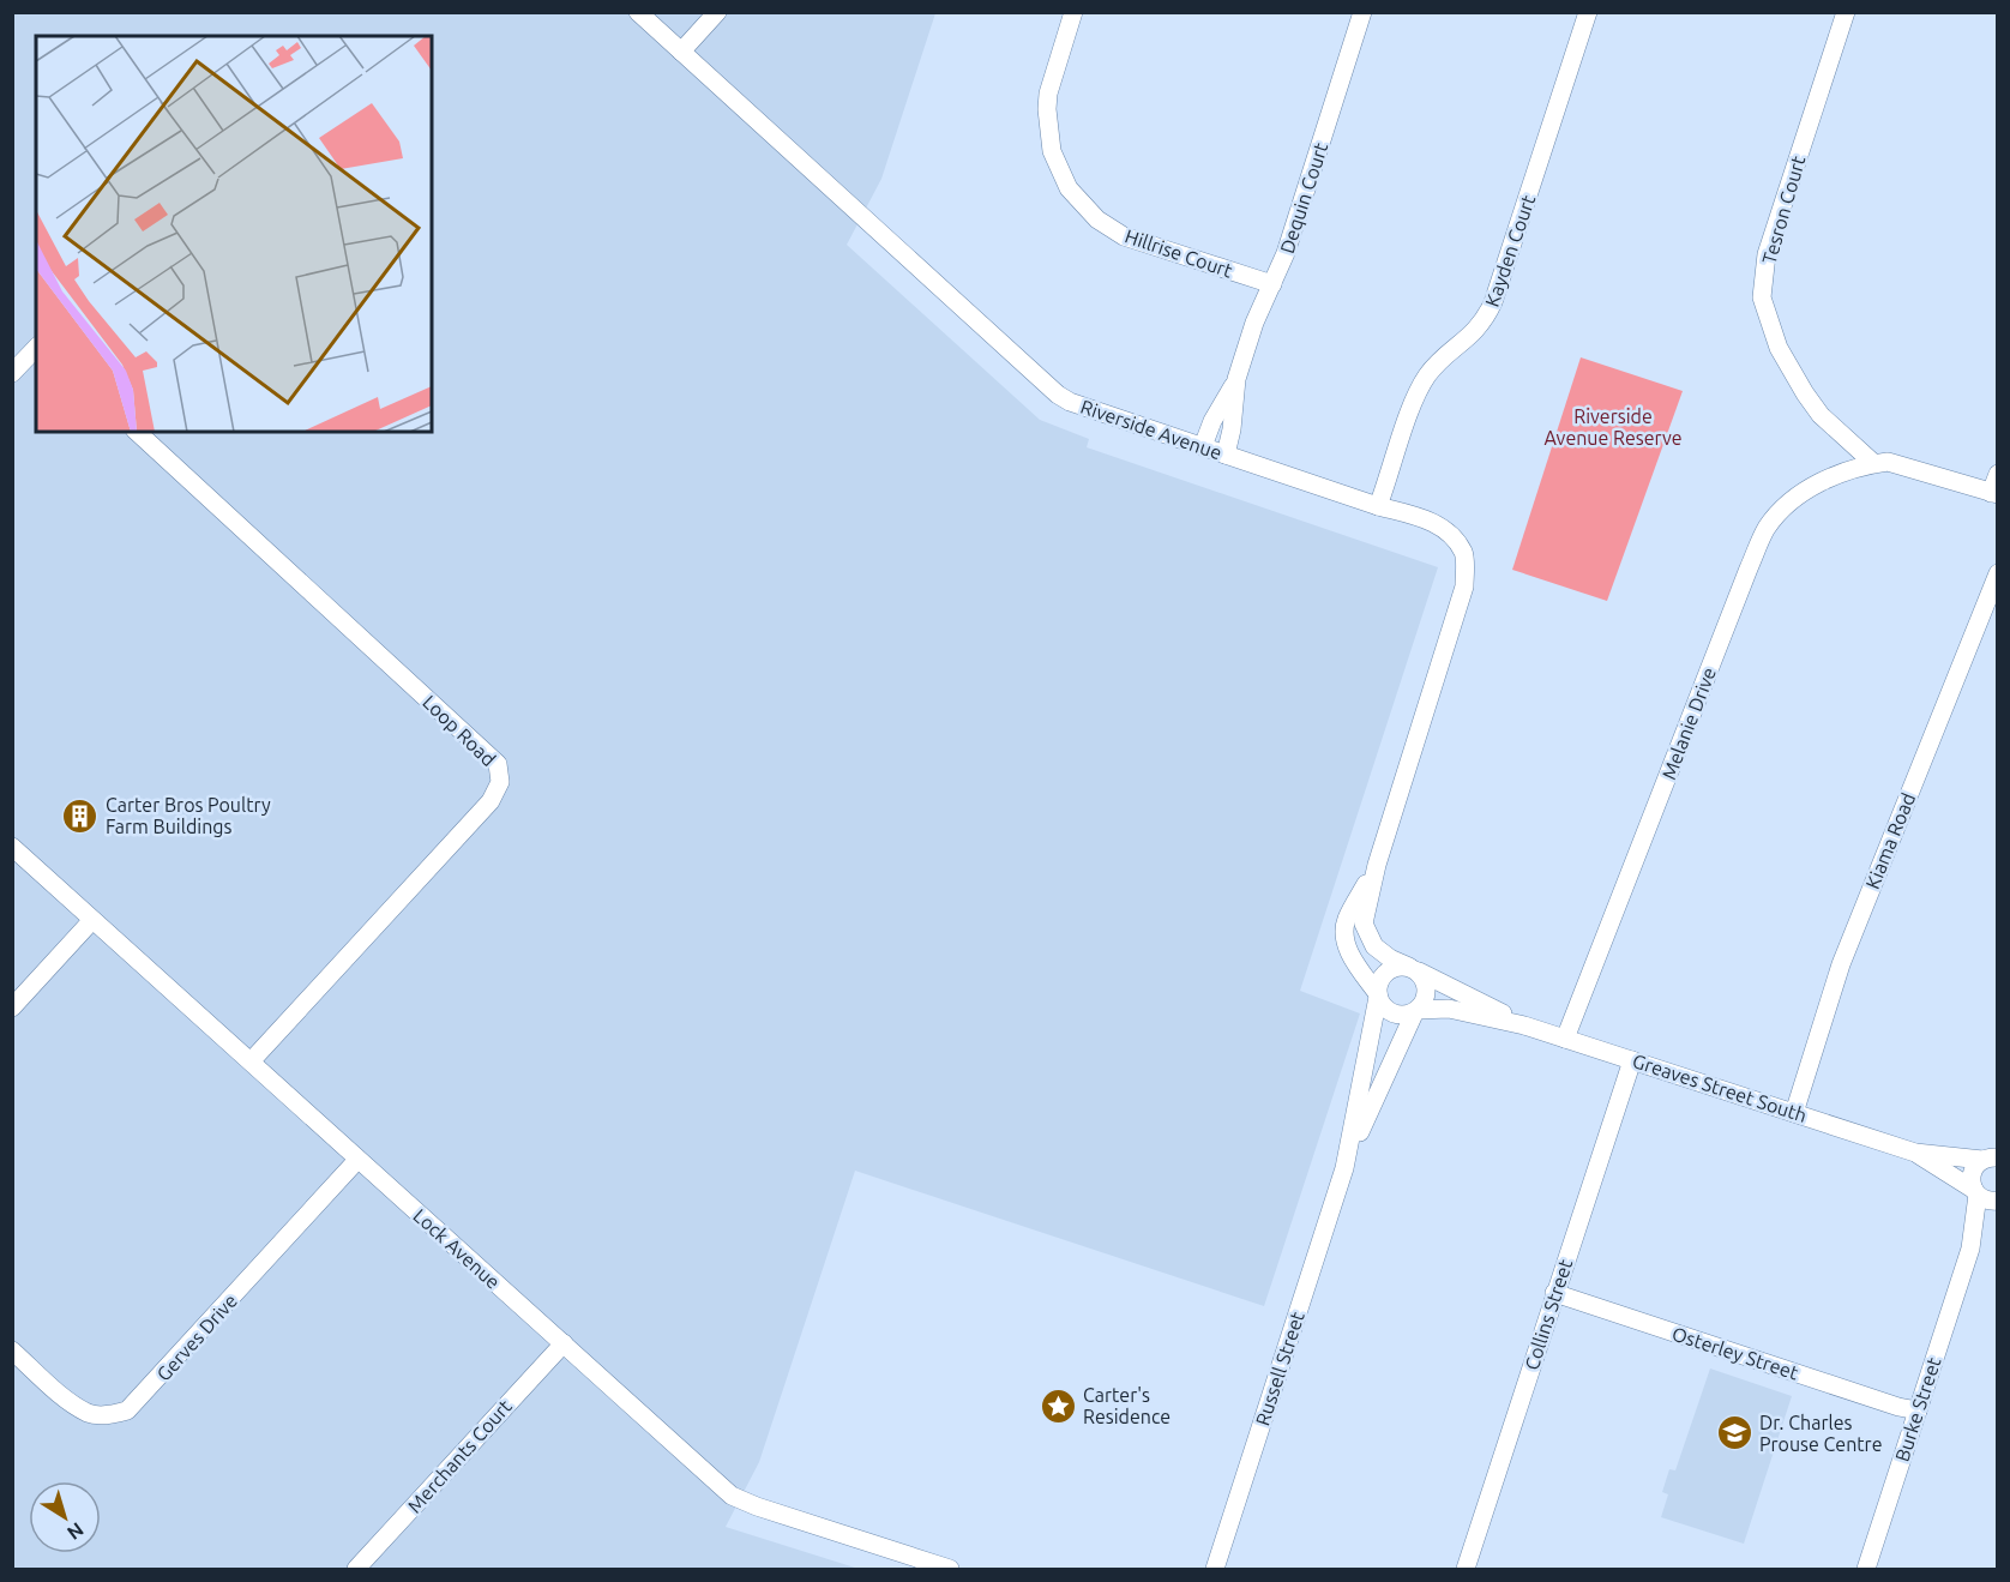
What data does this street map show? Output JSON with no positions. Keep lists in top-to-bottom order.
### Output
{
  "streets": {
    "street": [
      "Dequin Court",
      "Tesron Court",
      "Kayden Court",
      "Hillrise Court",
      "Riverside Avenue",
      "Melanie Drive",
      "Loop Road",
      "Kiama Road",
      "Greaves Street South",
      "Lock Avenue",
      "Collins Street",
      "Gerves Drive",
      "Osterley Street",
      "Russell Street",
      "Burke Street",
      "Merchants Court"
    ]
  },
  "crossings": [
    ["Dequin Court", "Hillrise Court"],
    ["Dequin Court", "Riverside Avenue"],
    ["Tesron Court", "Melanie Drive"],
    ["Kayden Court", "Riverside Avenue"],
    ["Riverside Avenue", "Greaves Street South"],
    ["Riverside Avenue", "Russell Street"],
    ["Melanie Drive", "Greaves Street South"],
    ["Loop Road", "Lock Avenue"],
    ["Kiama Road", "Greaves Street South"],
    ["Greaves Street South", "Collins Street"],
    ["Greaves Street South", "Russell Street"],
    ["Greaves Street South", "Burke Street"],
    ["Lock Avenue", "Gerves Drive"],
    ["Lock Avenue", "Merchants Court"],
    ["Collins Street", "Osterley Street"],
    ["Osterley Street", "Burke Street"]
  ],
  "parks": ["Riverside Avenue Reserve"],
  "places": {
    "building": ["Carter Bros Poultry Farm Buildings"],
    "place": ["Carter's Residence"],
    "school or university": ["Dr. Charles Prouse Centre"]
  },
  "north": "bottom right"
}
